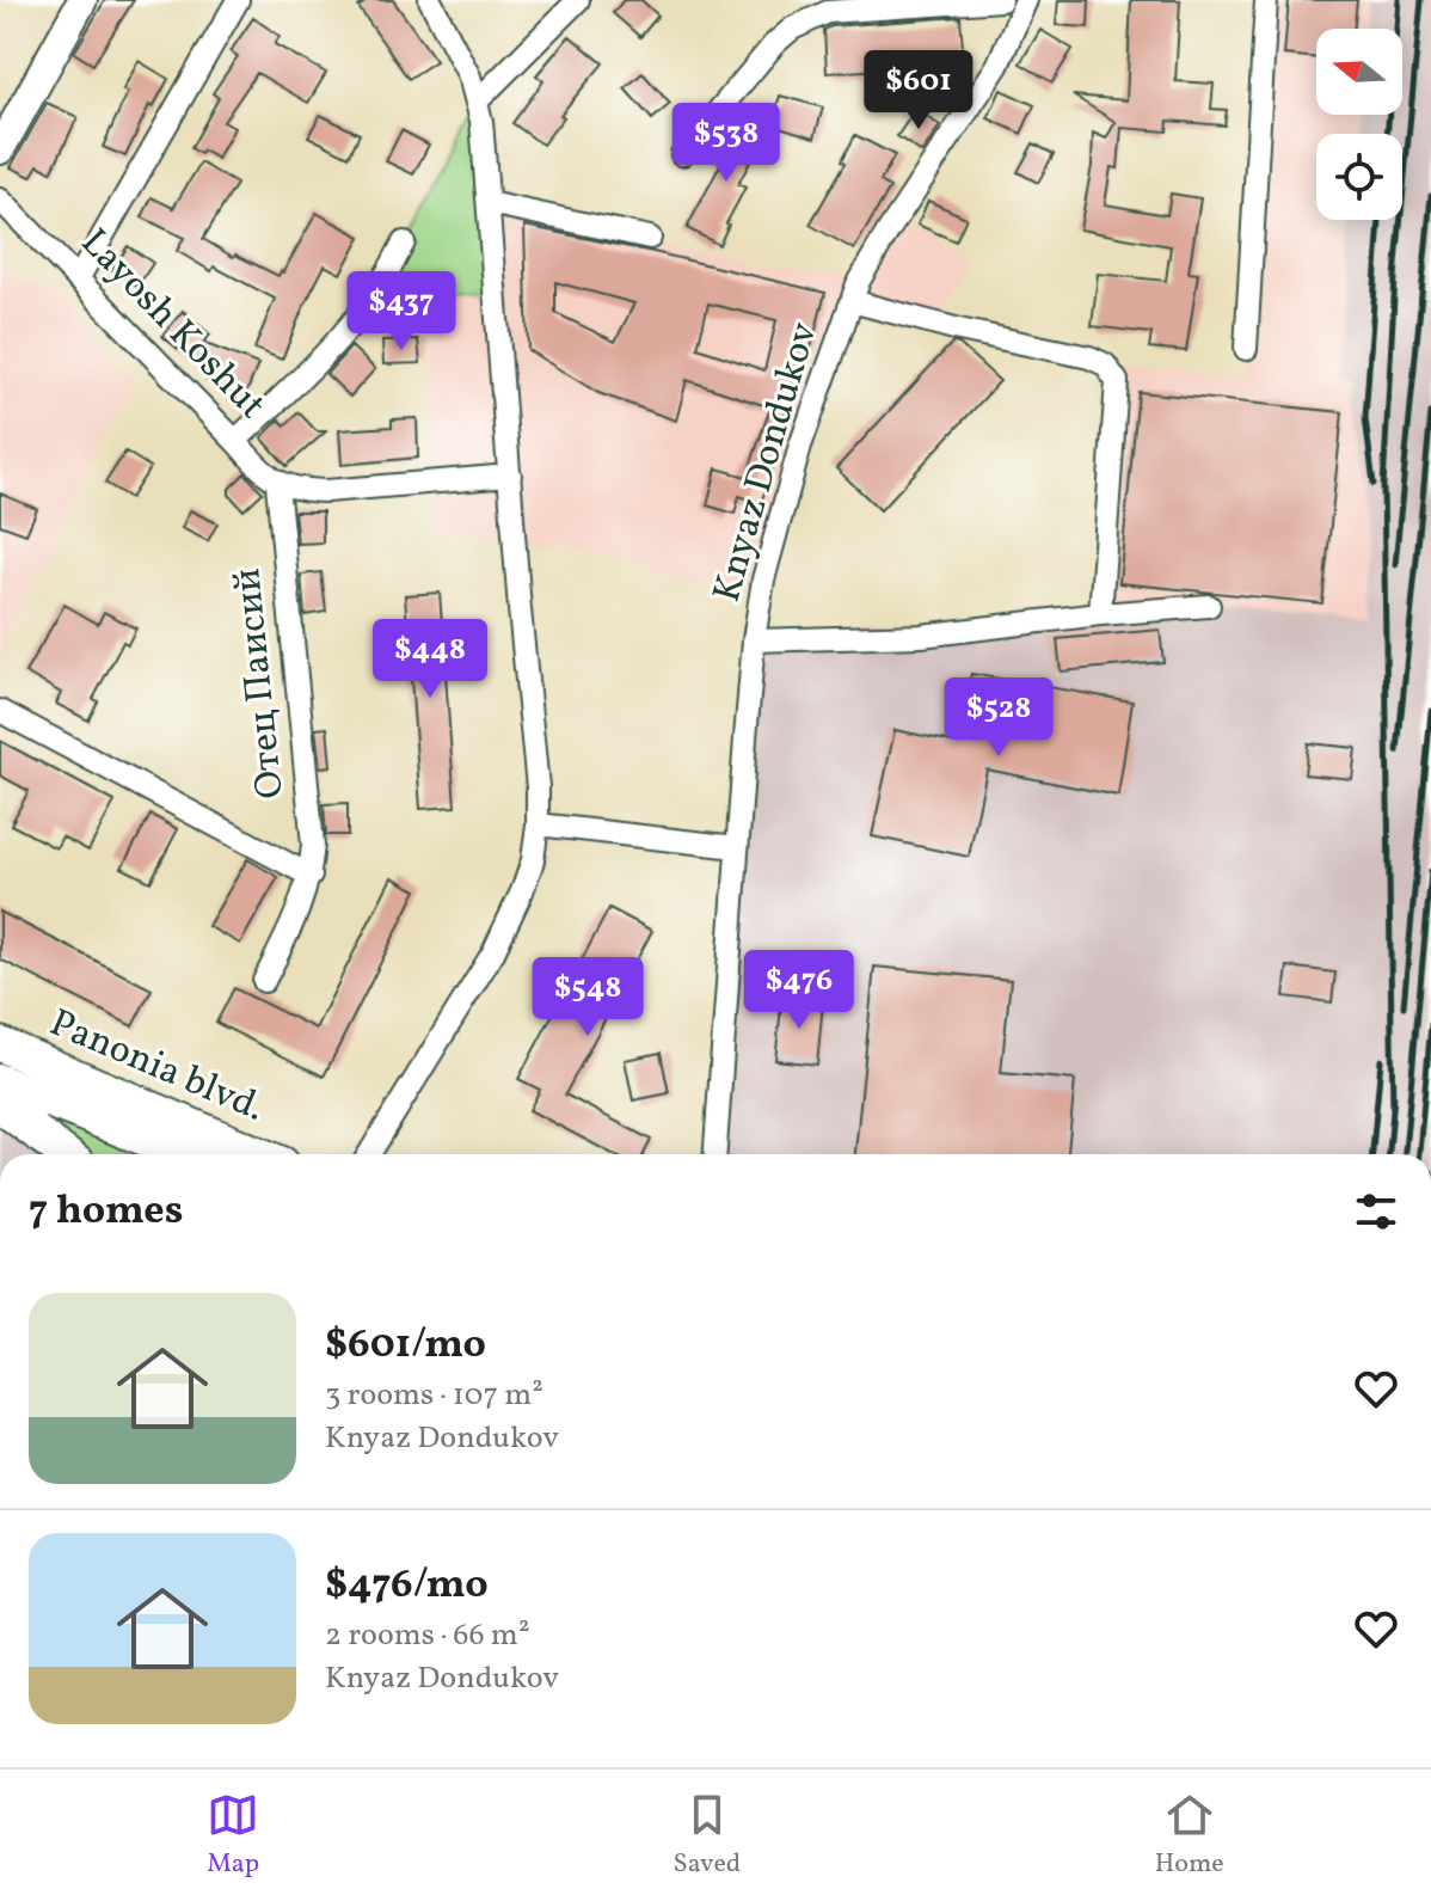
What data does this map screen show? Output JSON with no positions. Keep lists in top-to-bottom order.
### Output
{
  "streets": {
    "main road": ["Panonia blvd."],
    "street": ["Layosh Koshut", "Knyaz Dondukov", "Отец Паисий"]
  },
  "crossings": [
    ["Layosh Koshut", "Отец Паисий"]
  ],
  "north": "left",
  "page": {
    "price": [
      "$601",
      "$538",
      "$437",
      "$448",
      "$528",
      "$476",
      "$548"
    ],
    "heading": "7 homes",
    "list": [
      {
        "name": "$601/mo",
        "note": "3 rooms · 107 m² · Knyaz Dondukov"
      },
      {
        "name": "$476/mo",
        "note": "2 rooms · 66 m² · Knyaz Dondukov"
      }
    ],
    "tabs": ["Map", "Saved", "Home"]
  }
}
